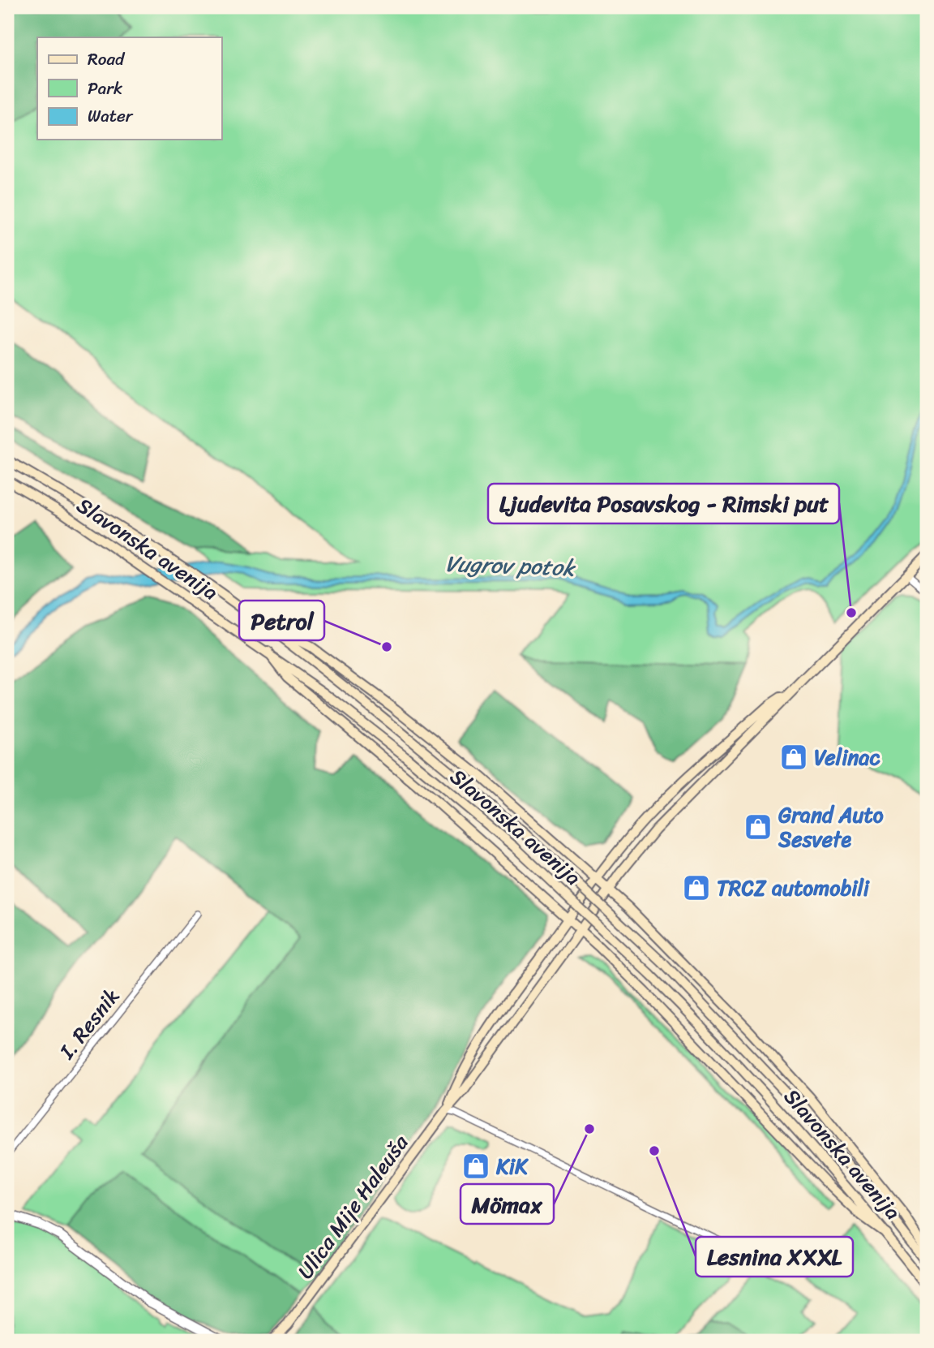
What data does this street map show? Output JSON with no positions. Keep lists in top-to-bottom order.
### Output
{
  "streets": {
    "main road": ["Slavonska avenija", "Ulica Mije Haleuša"],
    "street": ["I. Resnik"]
  },
  "water": ["Vugrov potok"],
  "places": {
    "other": [
      "Ljudevita Posavskog - Rimski put",
      "Petrol",
      "Mömax",
      "Lesnina XXXL"
    ],
    "shop": [
      "Velinac",
      "Grand Auto Sesvete",
      "TRCZ automobili",
      "KiK"
    ]
  },
  "legend": ["Road", "Park", "Water"]
}
